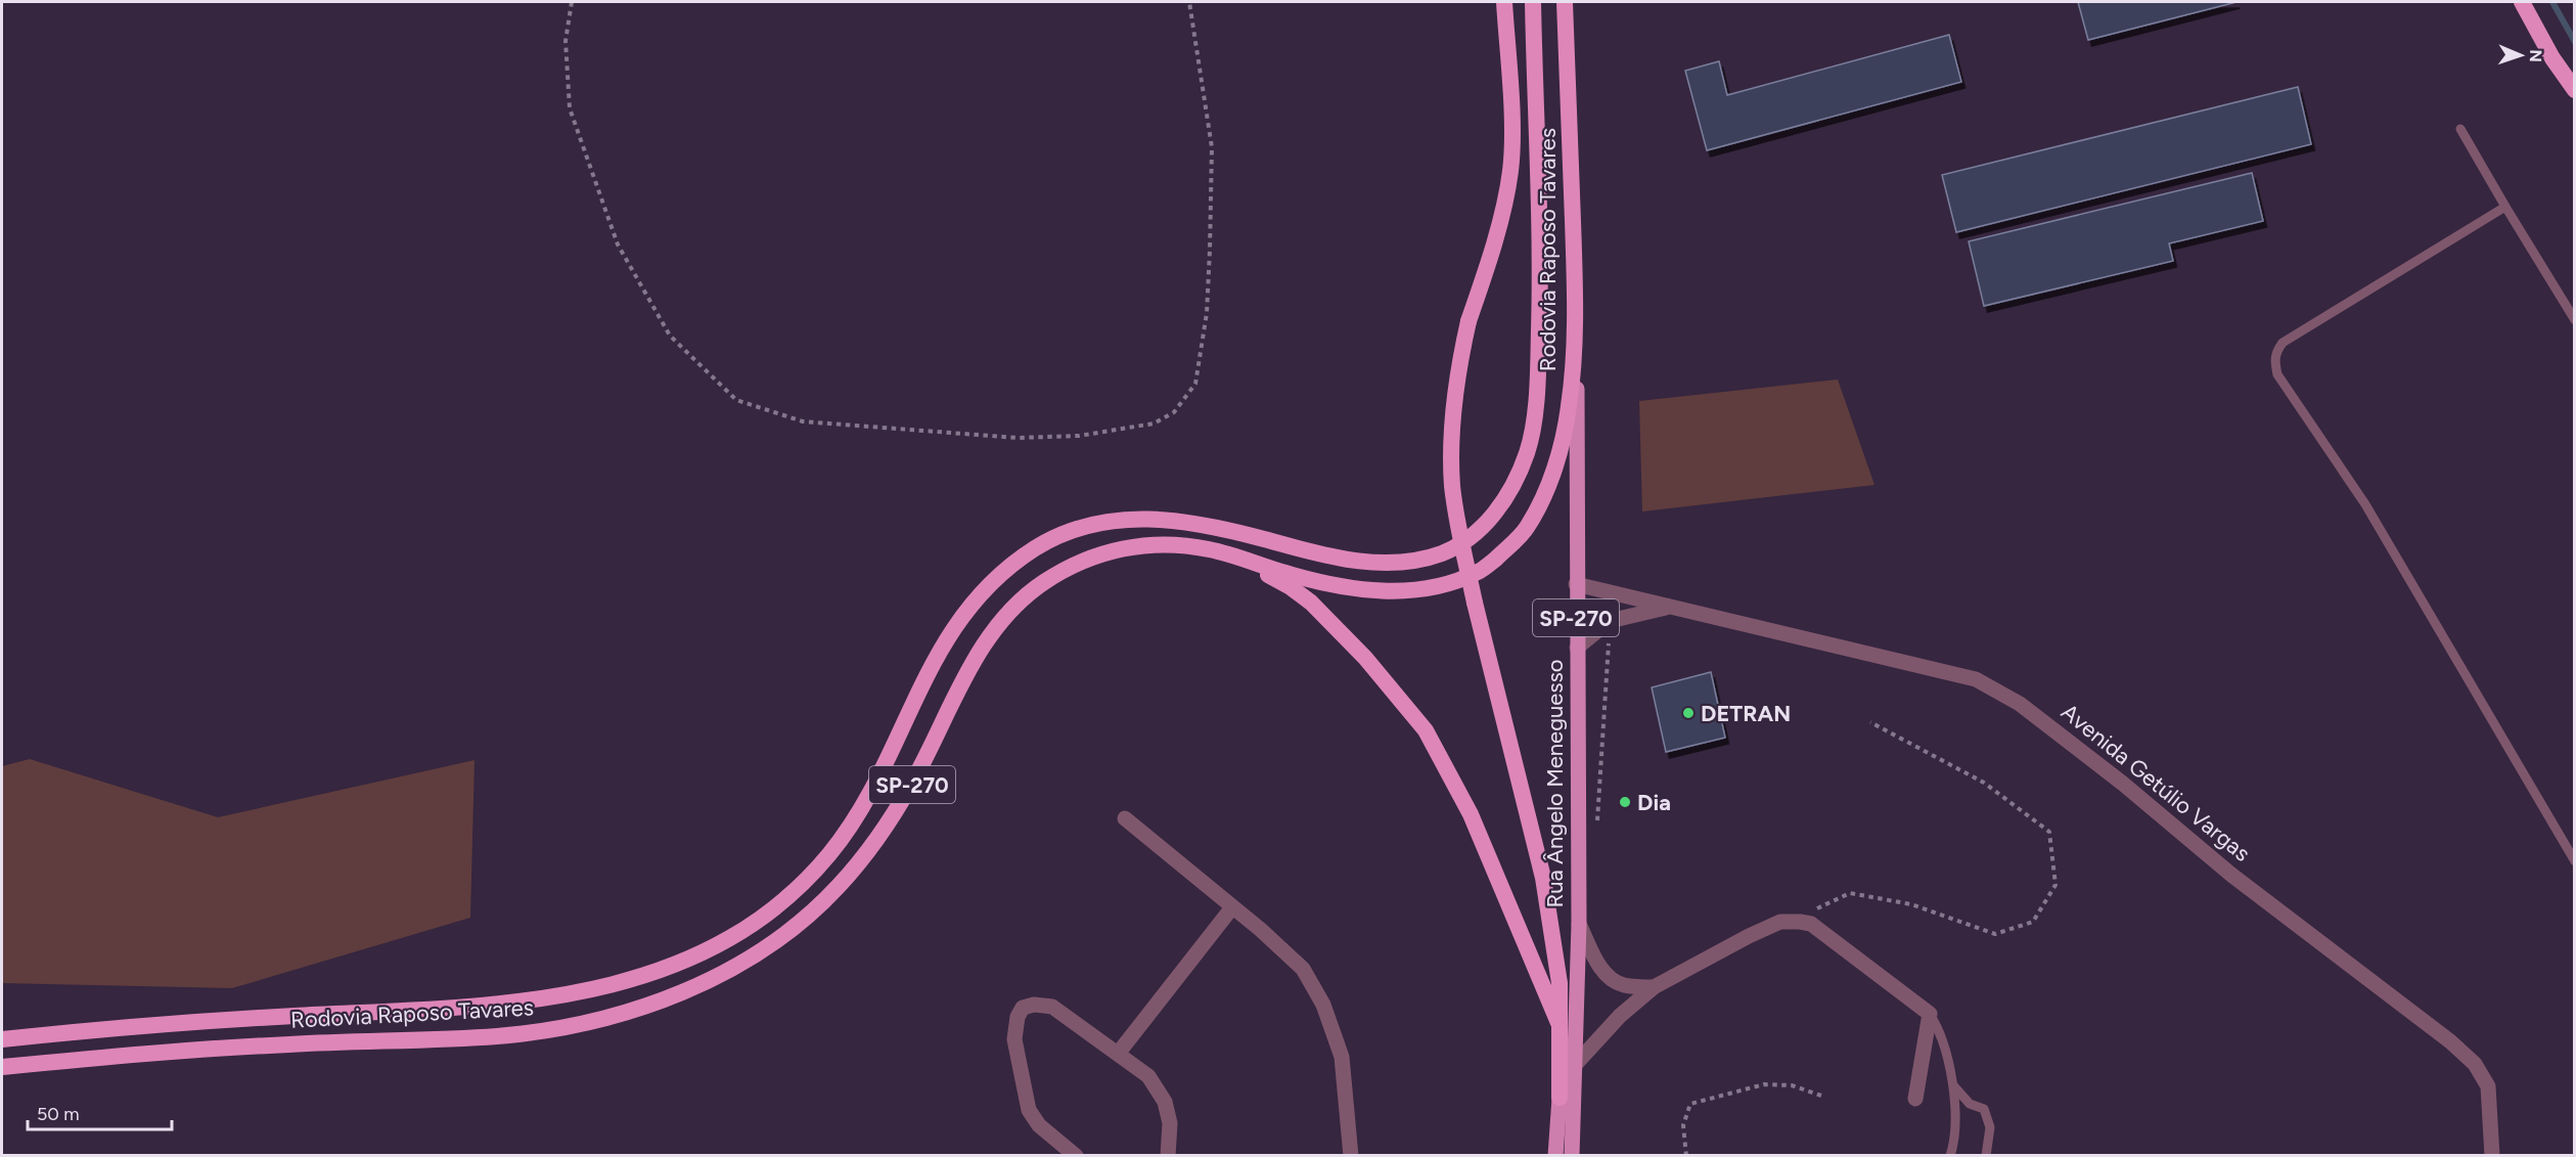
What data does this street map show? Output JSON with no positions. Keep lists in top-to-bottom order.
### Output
{
  "streets": {
    "highway": ["Rodovia Raposo Tavares", "SP-270"],
    "main road": ["Rua Ângelo Meneguesso"],
    "street": ["Avenida Getúlio Vargas"]
  },
  "crossings": [
    ["Rodovia Raposo Tavares", "Rua Ângelo Meneguesso"],
    ["Avenida Getúlio Vargas", "Rua Ângelo Meneguesso"]
  ],
  "places": ["DETRAN", "Dia"],
  "scale_bar": "50 m",
  "north": "right"
}
